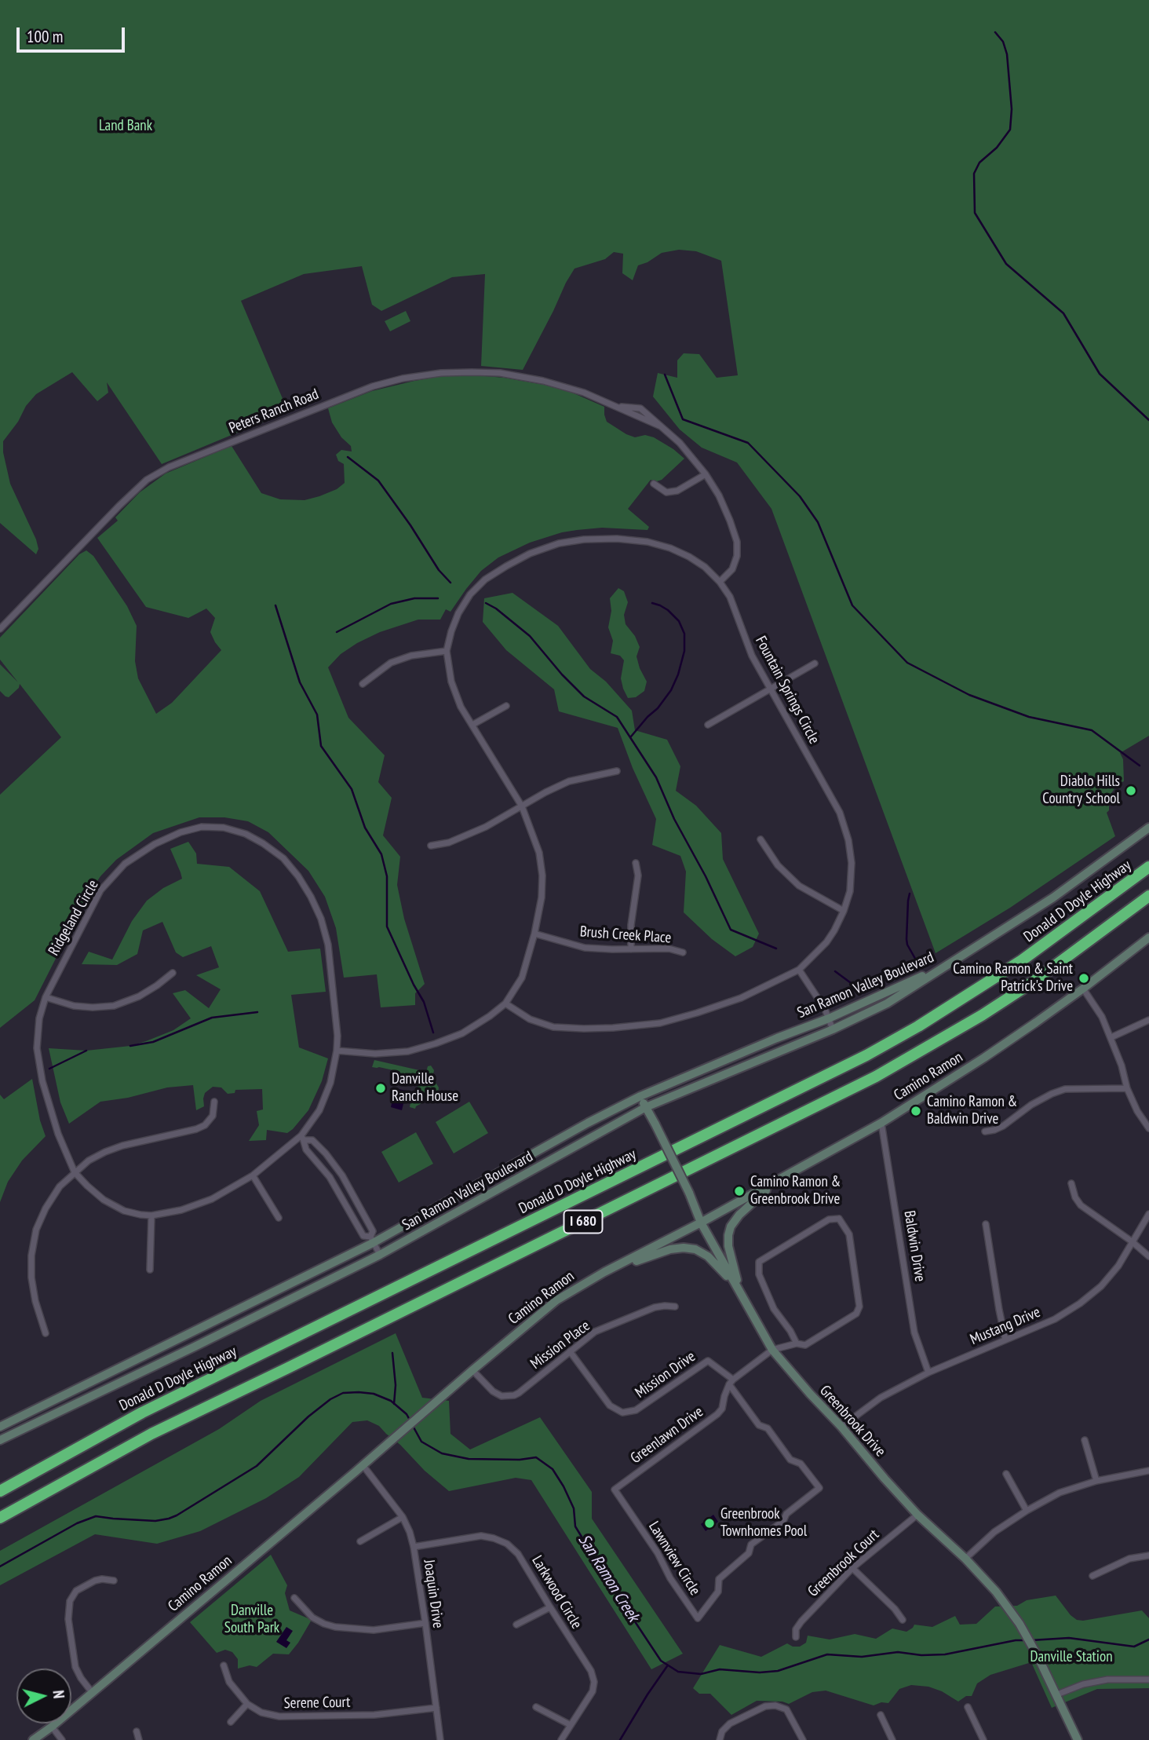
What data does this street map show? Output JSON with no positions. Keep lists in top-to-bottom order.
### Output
{
  "streets": {
    "highway": ["Donald D Doyle Highway", "I 680"],
    "street": [
      "Peters Ranch Road",
      "Fountain Springs Circle",
      "Ridgeland Circle",
      "Brush Creek Place",
      "San Ramon Valley Boulevard",
      "Camino Ramon",
      "Baldwin Drive",
      "Mustang Drive",
      "Mission Place",
      "Mission Drive",
      "Greenbrook Drive",
      "Greenlawn Drive",
      "Lawnview Circle",
      "Greenbrook Court",
      "Larkwood Circle",
      "Joaquin Drive",
      "Serene Court"
    ]
  },
  "crossings": [
    ["Peters Ranch Road", "Fountain Springs Circle"],
    ["Fountain Springs Circle", "Ridgeland Circle"],
    ["Fountain Springs Circle", "Brush Creek Place"],
    ["San Ramon Valley Boulevard", "Greenbrook Drive"],
    ["Camino Ramon", "Baldwin Drive"],
    ["Camino Ramon", "Mission Place"],
    ["Camino Ramon", "Greenbrook Drive"],
    ["Camino Ramon", "Joaquin Drive"],
    ["Baldwin Drive", "Mustang Drive"],
    ["Mustang Drive", "Greenbrook Drive"],
    ["Mission Place", "Mission Drive"],
    ["Mission Drive", "Greenlawn Drive"],
    ["Mission Drive", "Lawnview Circle"],
    ["Greenbrook Drive", "Greenbrook Court"],
    ["Greenlawn Drive", "Lawnview Circle"],
    ["Larkwood Circle", "Joaquin Drive"],
    ["Joaquin Drive", "Serene Court"]
  ],
  "water": ["San Ramon Creek"],
  "parks": ["Land Bank", "Danville South Park", "Danville Station"],
  "places": [
    "Diablo Hills Country School",
    "Camino Ramon & Saint Patrick's Drive",
    "Danville Ranch House",
    "Camino Ramon & Baldwin Drive",
    "Camino Ramon & Greenbrook Drive",
    "Greenbrook Townhomes Pool"
  ],
  "scale_bar": "100 m",
  "north": "right"
}
